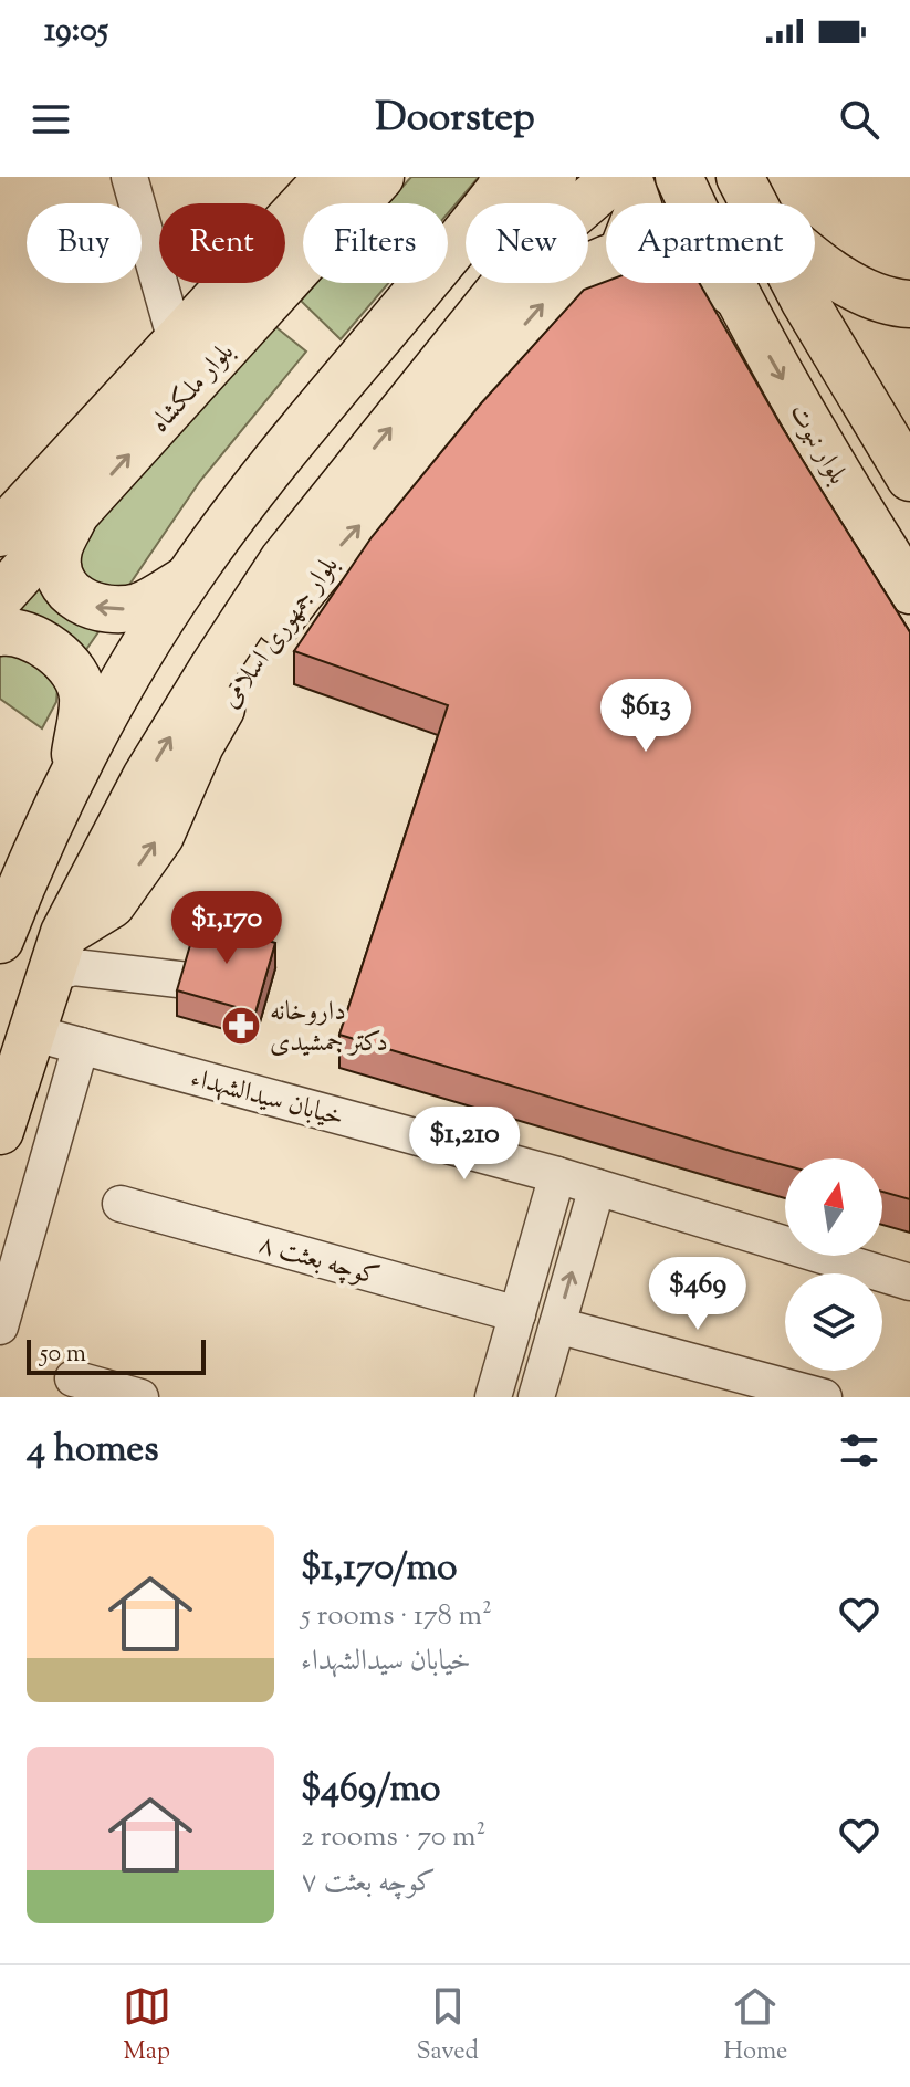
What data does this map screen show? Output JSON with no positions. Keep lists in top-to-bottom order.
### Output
{
  "streets": {
    "main road": ["بلوار ملکشاه", "بلوار نبوت", "بلوار جمهوری اسلامی"],
    "street": ["خیابان سیدالشهداء", "کوچه بعثت ۸"]
  },
  "crossings": [
    ["بلوار نبوت", "بلوار جمهوری اسلامی"]
  ],
  "places": {
    "pharmacy": ["داروخانه دکتر جمشیدی"]
  },
  "scale_bar": "50 m",
  "north": "top",
  "page": {
    "status": "19:05",
    "header": "Doorstep",
    "chip": [
      "Buy",
      "Rent",
      "Filters",
      "New",
      "Apartment"
    ],
    "price": [
      "$613",
      "$1,170",
      "$1,210",
      "$469"
    ],
    "scale": "50 m",
    "heading": "4 homes",
    "list": [
      {
        "name": "$1,170/mo",
        "note": "5 rooms · 178 m² · خیابان سیدالشهداء"
      },
      {
        "name": "$469/mo",
        "note": "2 rooms · 70 m² · کوچه بعثت ۷"
      }
    ],
    "tabs": ["Map", "Saved", "Home"]
  }
}
